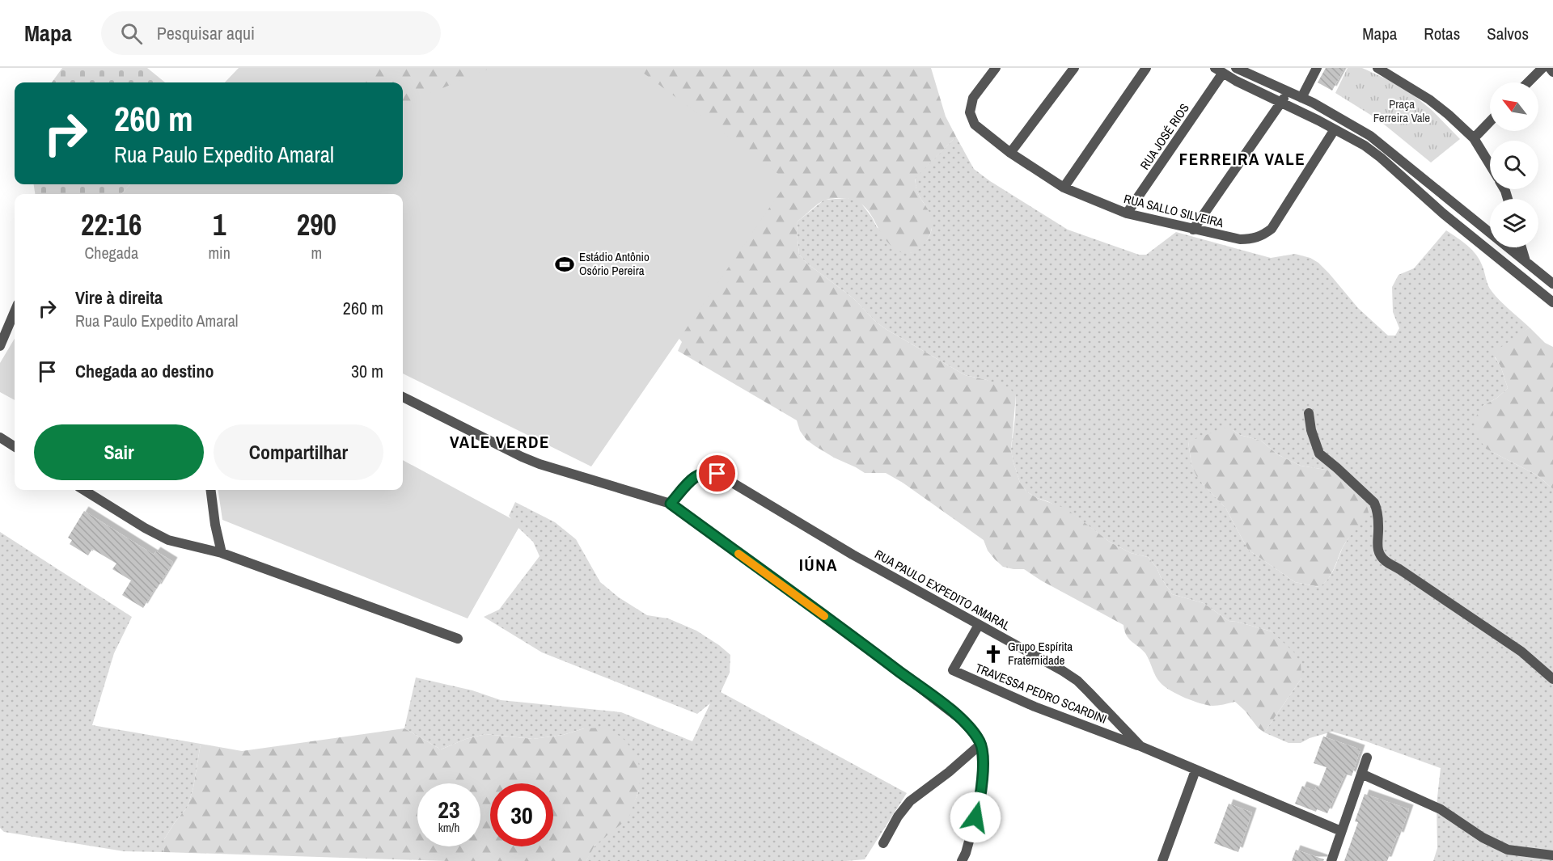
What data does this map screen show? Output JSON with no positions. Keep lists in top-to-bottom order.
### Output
{
  "streets": {
    "street": [
      "RUA JOSÉ RIOS",
      "RUA SALLO SILVEIRA",
      "RUA PAULO EXPEDITO AMARAL",
      "TRAVESSA PEDRO SCARDINI"
    ]
  },
  "crossings": [
    ["RUA JOSÉ RIOS", "RUA SALLO SILVEIRA"],
    ["RUA PAULO EXPEDITO AMARAL", "TRAVESSA PEDRO SCARDINI"]
  ],
  "districts": ["FERREIRA VALE", "VALE VERDE", "IÚNA"],
  "parks": ["Praça Ferreira Vale"],
  "places": {
    "sports": ["Estádio Antônio Osório Pereira"],
    "church": ["Grupo Espírita Fraternidade"]
  },
  "north": "top left",
  "page": {
    "header": "Mapa",
    "search": "Pesquisar aqui",
    "nav": ["Mapa", "Rotas", "Salvos"],
    "turn": ["260 m", "Rua Paulo Expedito Amaral"],
    "eta": [
      "22:16",
      "Chegada",
      "1",
      "min",
      "290",
      "m"
    ],
    "list": [
      {
        "name": "Vire à direita",
        "note": "Rua Paulo Expedito Amaral",
        "value": "260 m"
      },
      {
        "name": "Chegada ao destino",
        "value": "30 m"
      }
    ],
    "buttons": ["Sair", "Compartilhar"],
    "speed": "23 km/h",
    "limit": "30"
  }
}
